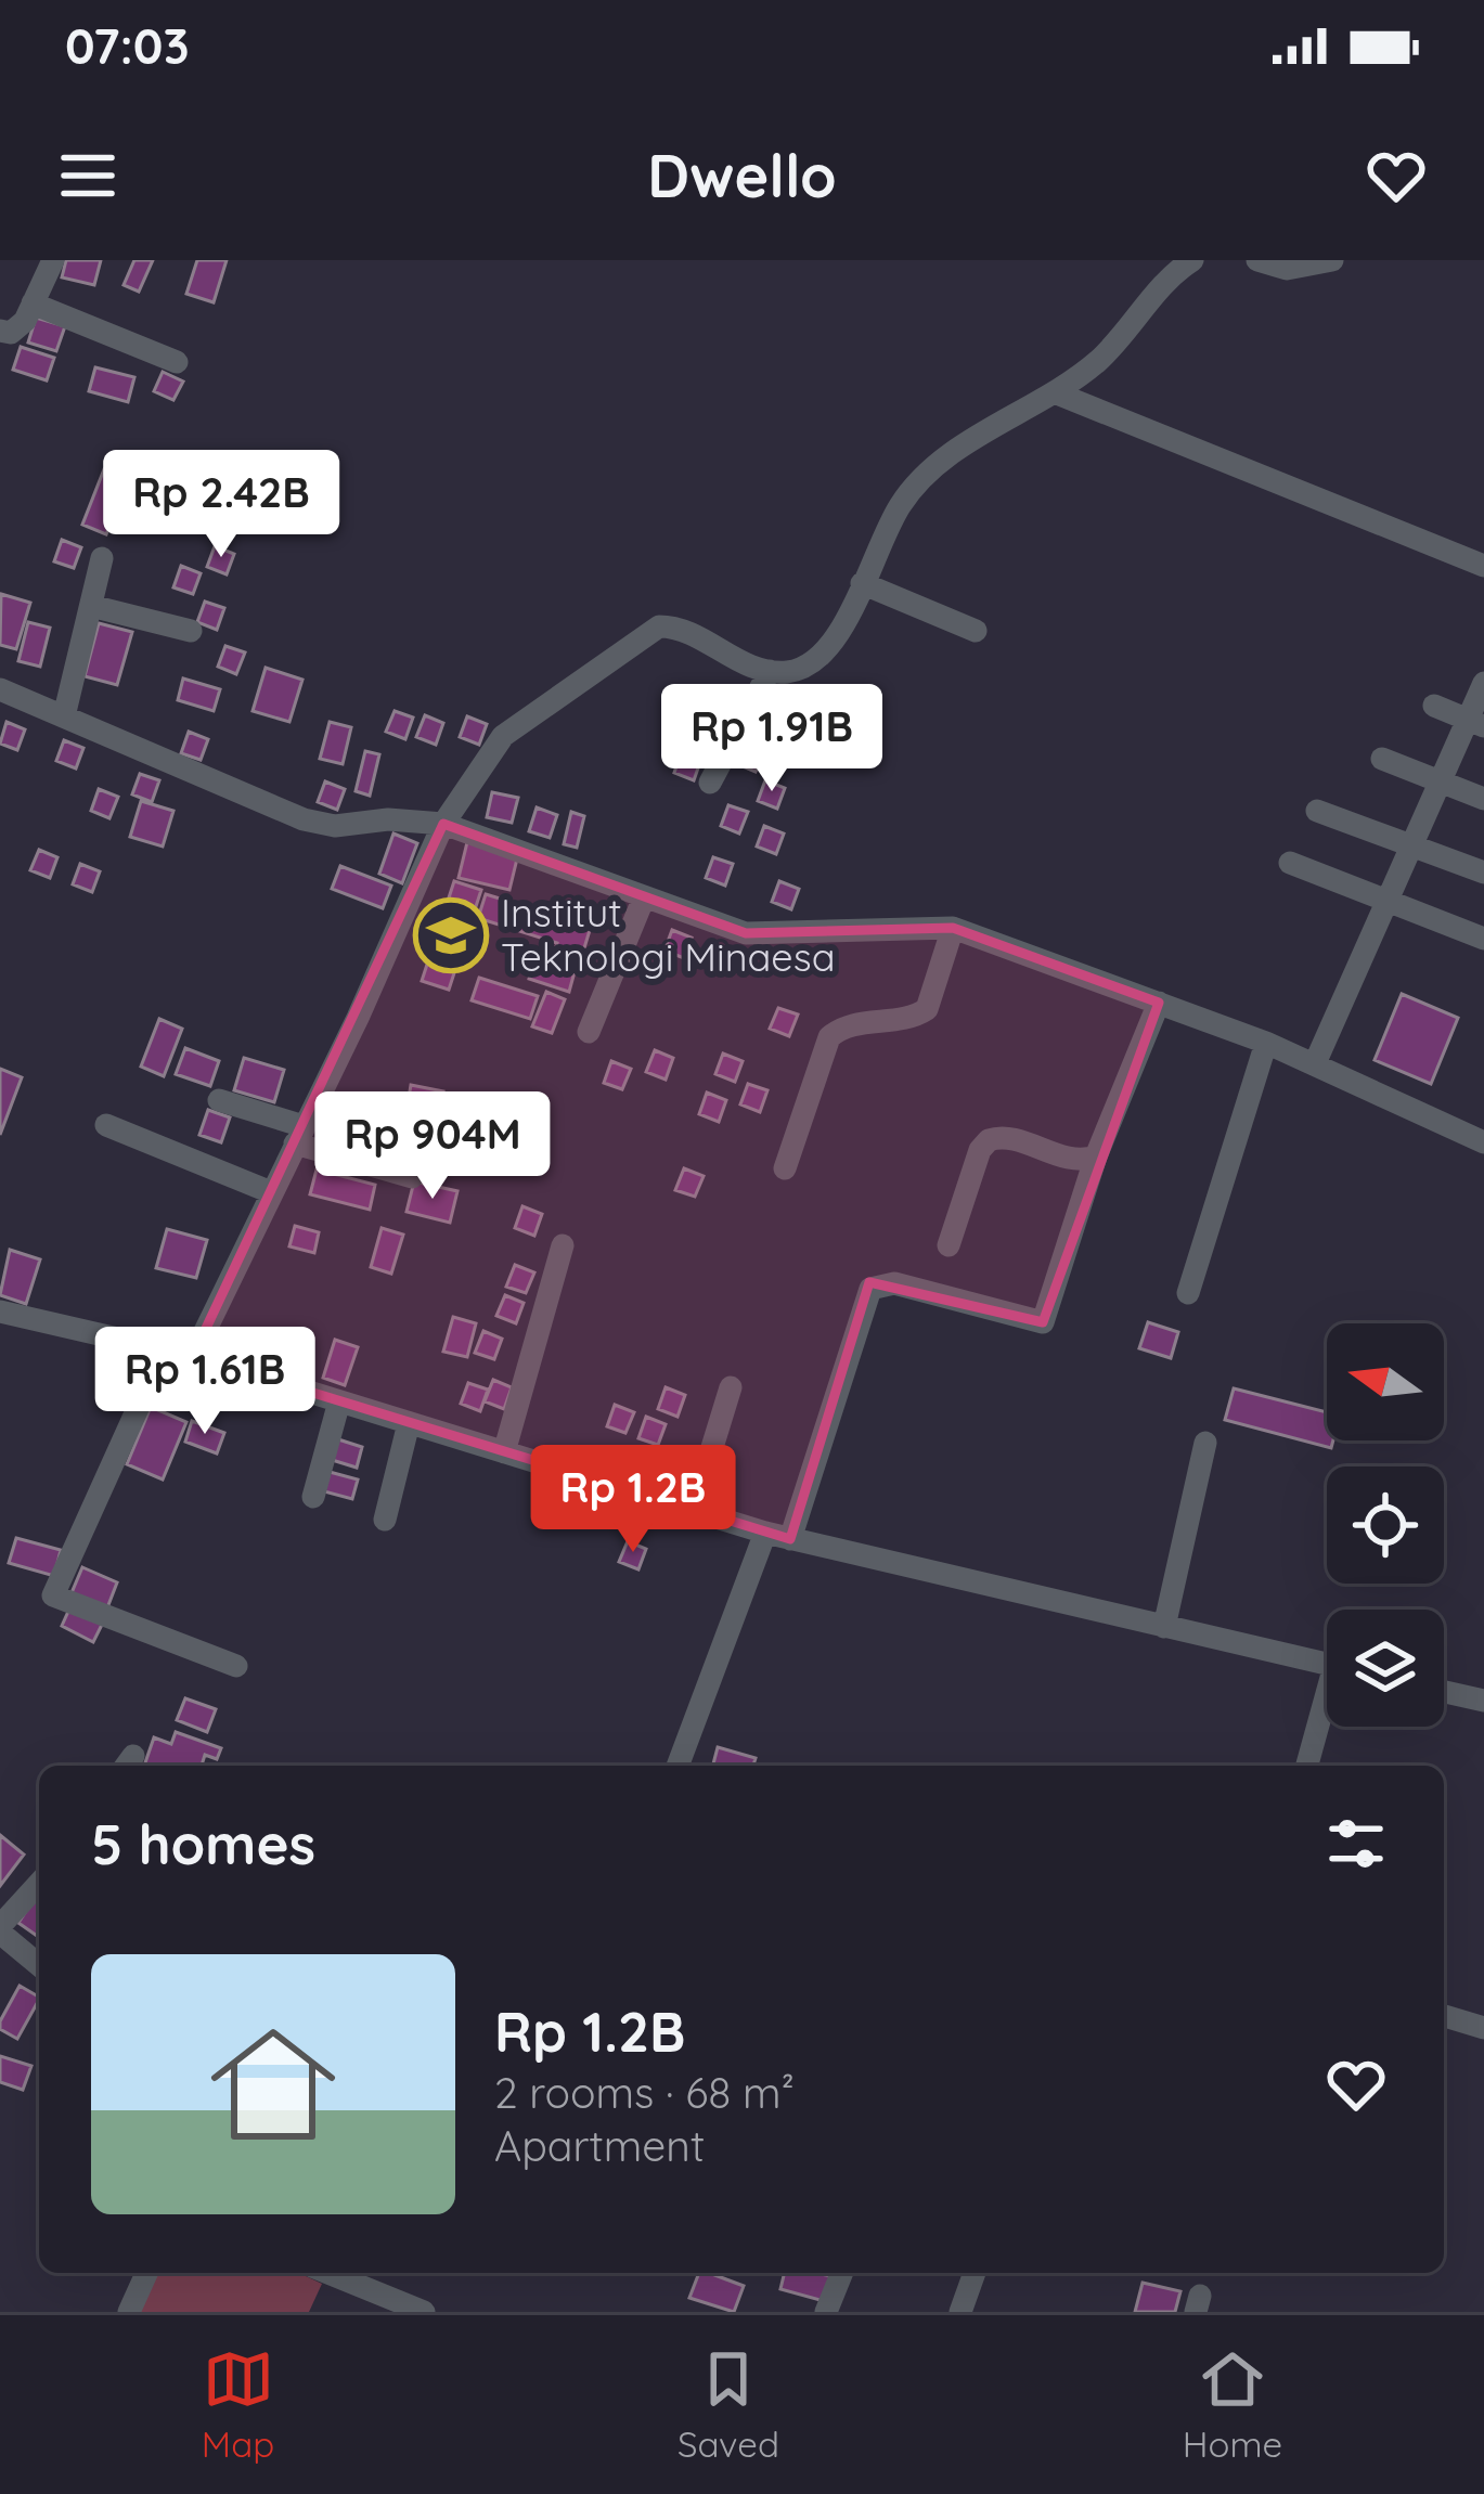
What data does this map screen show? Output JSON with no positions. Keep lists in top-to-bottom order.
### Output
{
  "places": {
    "school or university": ["Institut Teknologi Minaesa"]
  },
  "north": "left",
  "page": {
    "status": "07:03",
    "header": "Dwello",
    "price": [
      "Rp 2.42B",
      "Rp 1.91B",
      "Rp 904M",
      "Rp 1.61B",
      "Rp 1.2B"
    ],
    "heading": "5 homes",
    "list": [
      {
        "name": "Rp 1.2B",
        "note": "2 rooms · 68 m² · Apartment"
      }
    ],
    "tabs": ["Map", "Saved", "Home"]
  }
}
